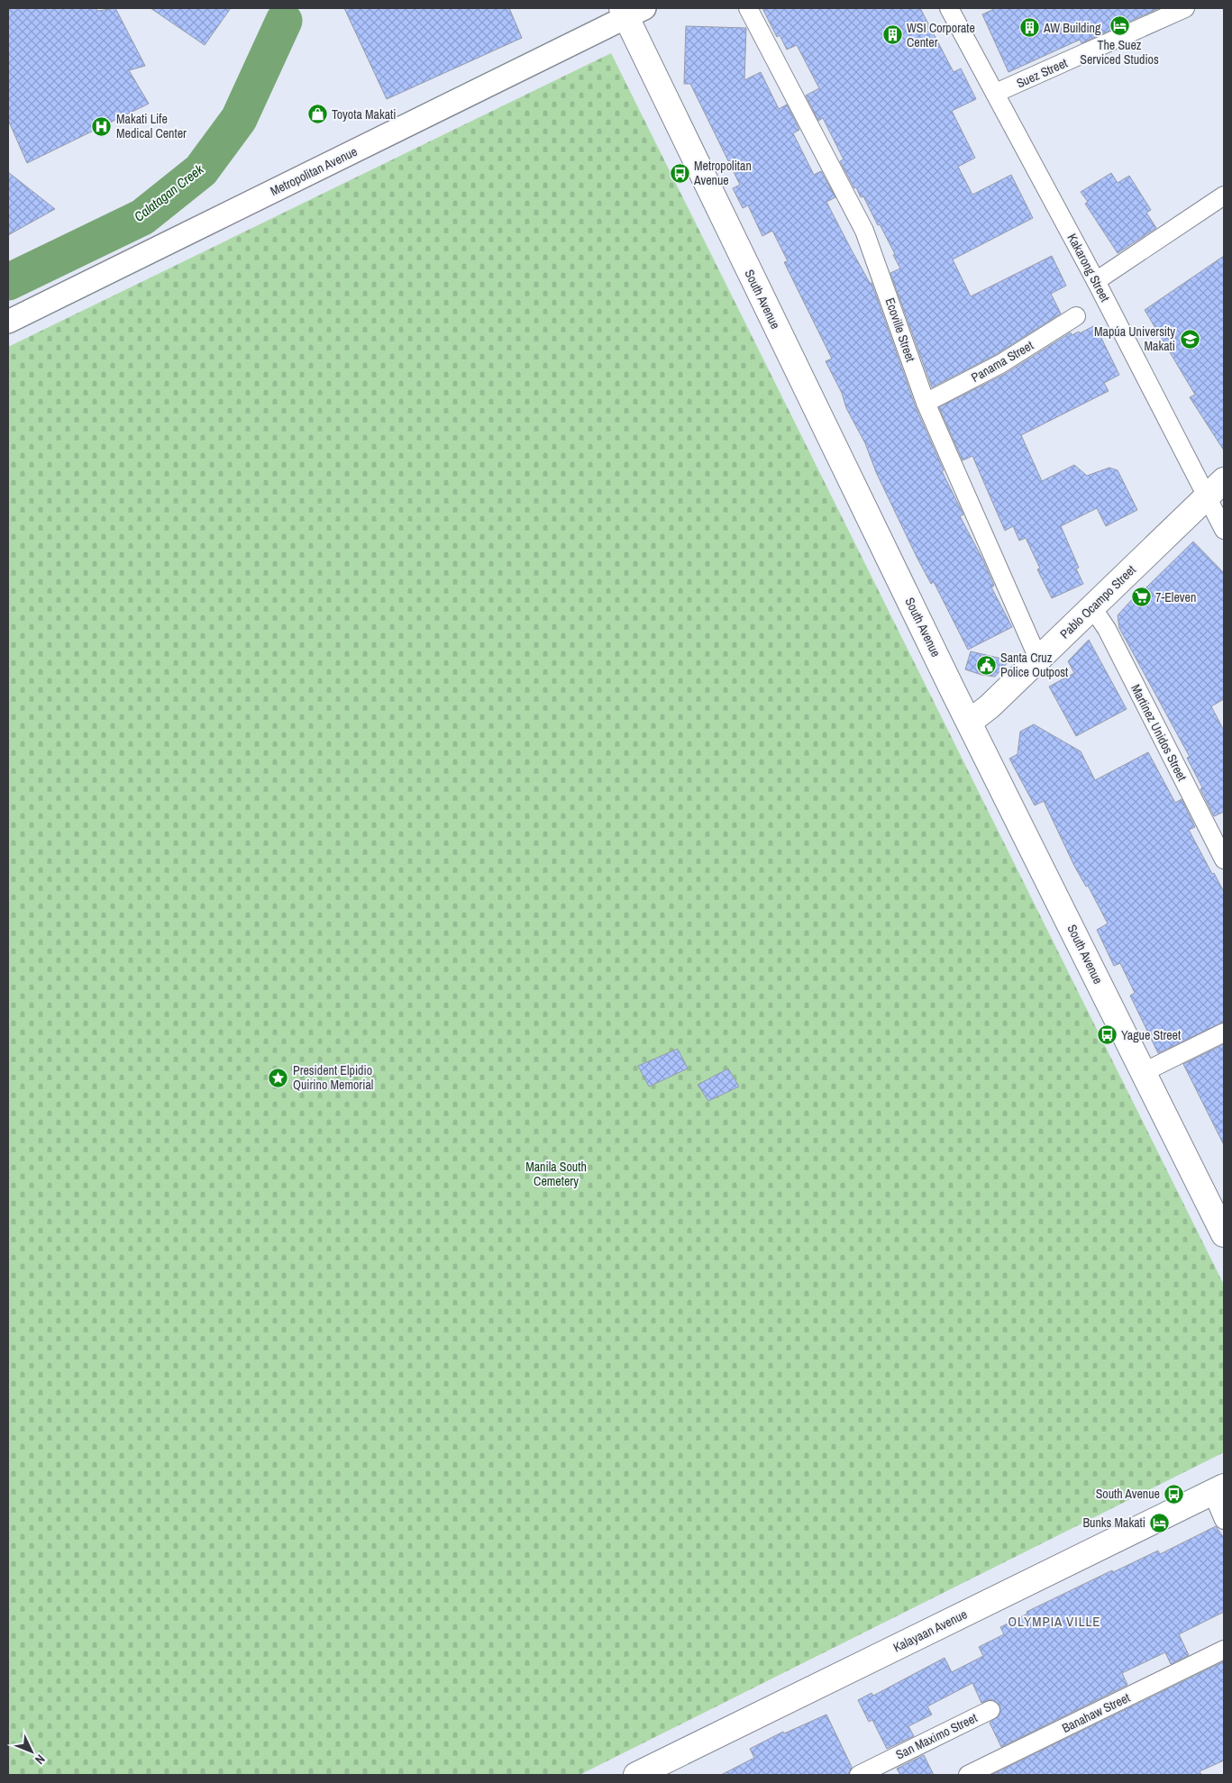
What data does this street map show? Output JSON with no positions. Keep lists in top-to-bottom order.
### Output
{
  "streets": {
    "main road": ["South Avenue", "Pablo Ocampo Street", "Kalayaan Avenue"],
    "street": [
      "Suez Street",
      "Metropolitan Avenue",
      "Kakarong Street",
      "Ecoville Street",
      "Panama Street",
      "Martinez Unidos Street",
      "Banahaw Street",
      "San Maximo Street"
    ]
  },
  "crossings": [
    ["Suez Street", "Kakarong Street"],
    ["Metropolitan Avenue", "South Avenue"],
    ["Kakarong Street", "Pablo Ocampo Street"],
    ["South Avenue", "Pablo Ocampo Street"],
    ["Ecoville Street", "Panama Street"],
    ["Ecoville Street", "Pablo Ocampo Street"],
    ["Pablo Ocampo Street", "Martinez Unidos Street"]
  ],
  "districts": ["OLYMPIA VILLE"],
  "water": ["Calatagan Creek"],
  "parks": ["Manila South Cemetery"],
  "places": {
    "hotel": ["The Suez Serviced Studios", "Bunks Makati"],
    "building": ["AW Building", "WSI Corporate Center"],
    "shop": ["Toyota Makati"],
    "hospital": ["Makati Life Medical Center"],
    "bus stop": ["Metropolitan Avenue", "Yague Street", "South Avenue"],
    "school or university": ["Mapúa University Makati"],
    "supermarket": ["7-Eleven"],
    "public building": ["Santa Cruz Police Outpost"],
    "place": ["President Elpidio Quirino Memorial"]
  },
  "north": "bottom right"
}
